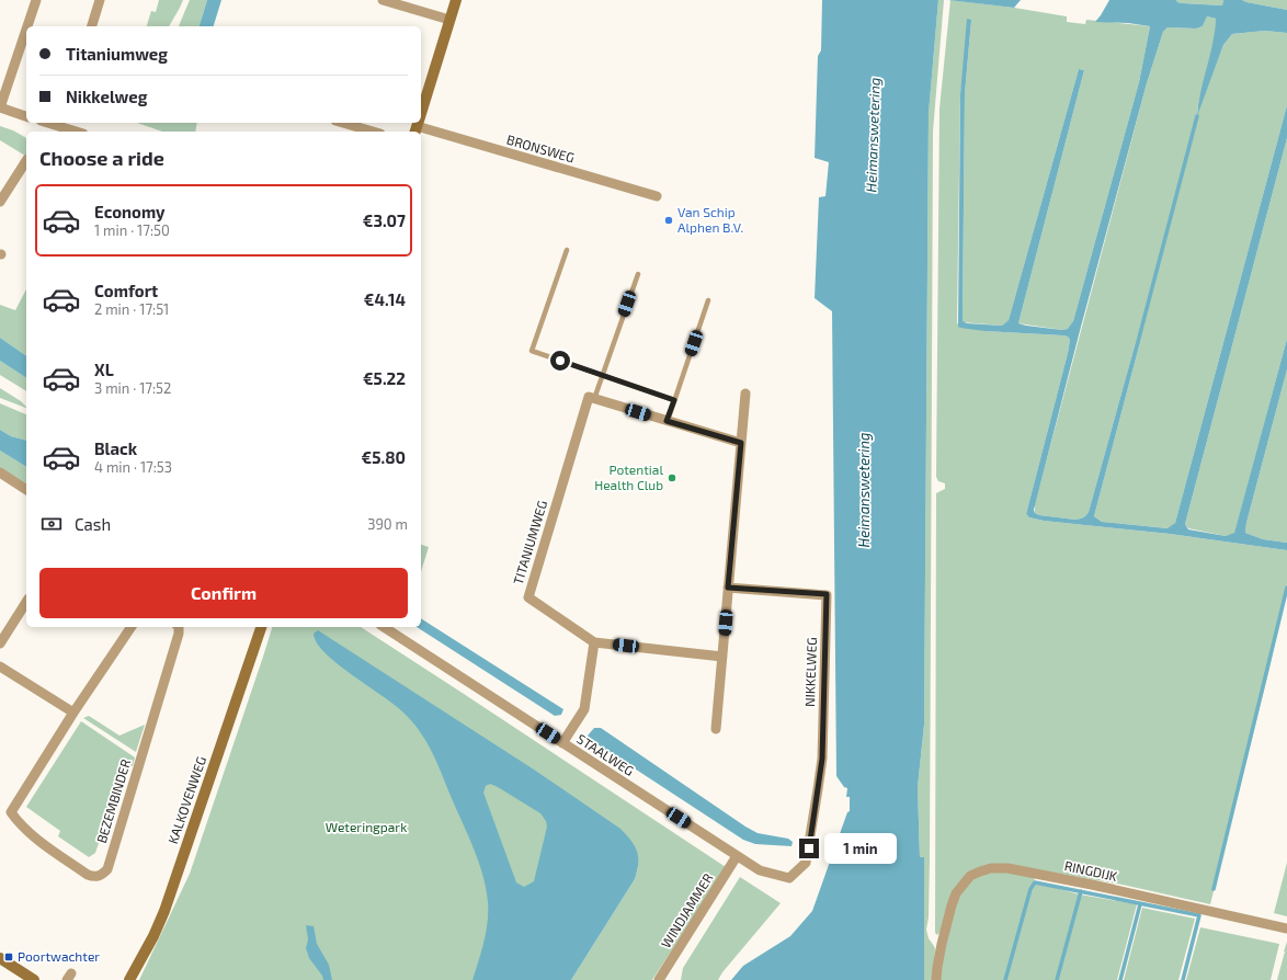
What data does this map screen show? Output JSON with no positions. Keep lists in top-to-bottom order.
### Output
{
  "streets": {
    "street": [
      "BRONSWEG",
      "TITANIUMWEG",
      "NIKKELWEG",
      "STAALWEG",
      "KALKOVENWEG",
      "BEZEMBINDER",
      "RINGDIJK",
      "WINDJAMMER"
    ]
  },
  "crossings": [
    ["NIKKELWEG", "STAALWEG"],
    ["STAALWEG", "WINDJAMMER"]
  ],
  "water": ["Heimanswetering"],
  "parks": ["Weteringpark"],
  "places": {
    "other": ["Van Schip Alphen B.V.", "Potential Health Club"],
    "transit": ["Poortwachter"]
  },
  "page": {
    "banner": ["Titaniumweg", "Nikkelweg"],
    "heading": "Choose a ride",
    "list": [
      {
        "name": "Economy",
        "note": "1 min · 17:50",
        "value": "€3.07"
      },
      {
        "name": "Comfort",
        "note": "2 min · 17:51",
        "value": "€4.14"
      },
      {
        "name": "XL",
        "note": "3 min · 17:52",
        "value": "€5.22"
      },
      {
        "name": "Black",
        "note": "4 min · 17:53",
        "value": "€5.80"
      }
    ],
    "pay": ["Cash", "390 m"],
    "buttons": "Confirm",
    "bubble": "1 min"
  }
}
